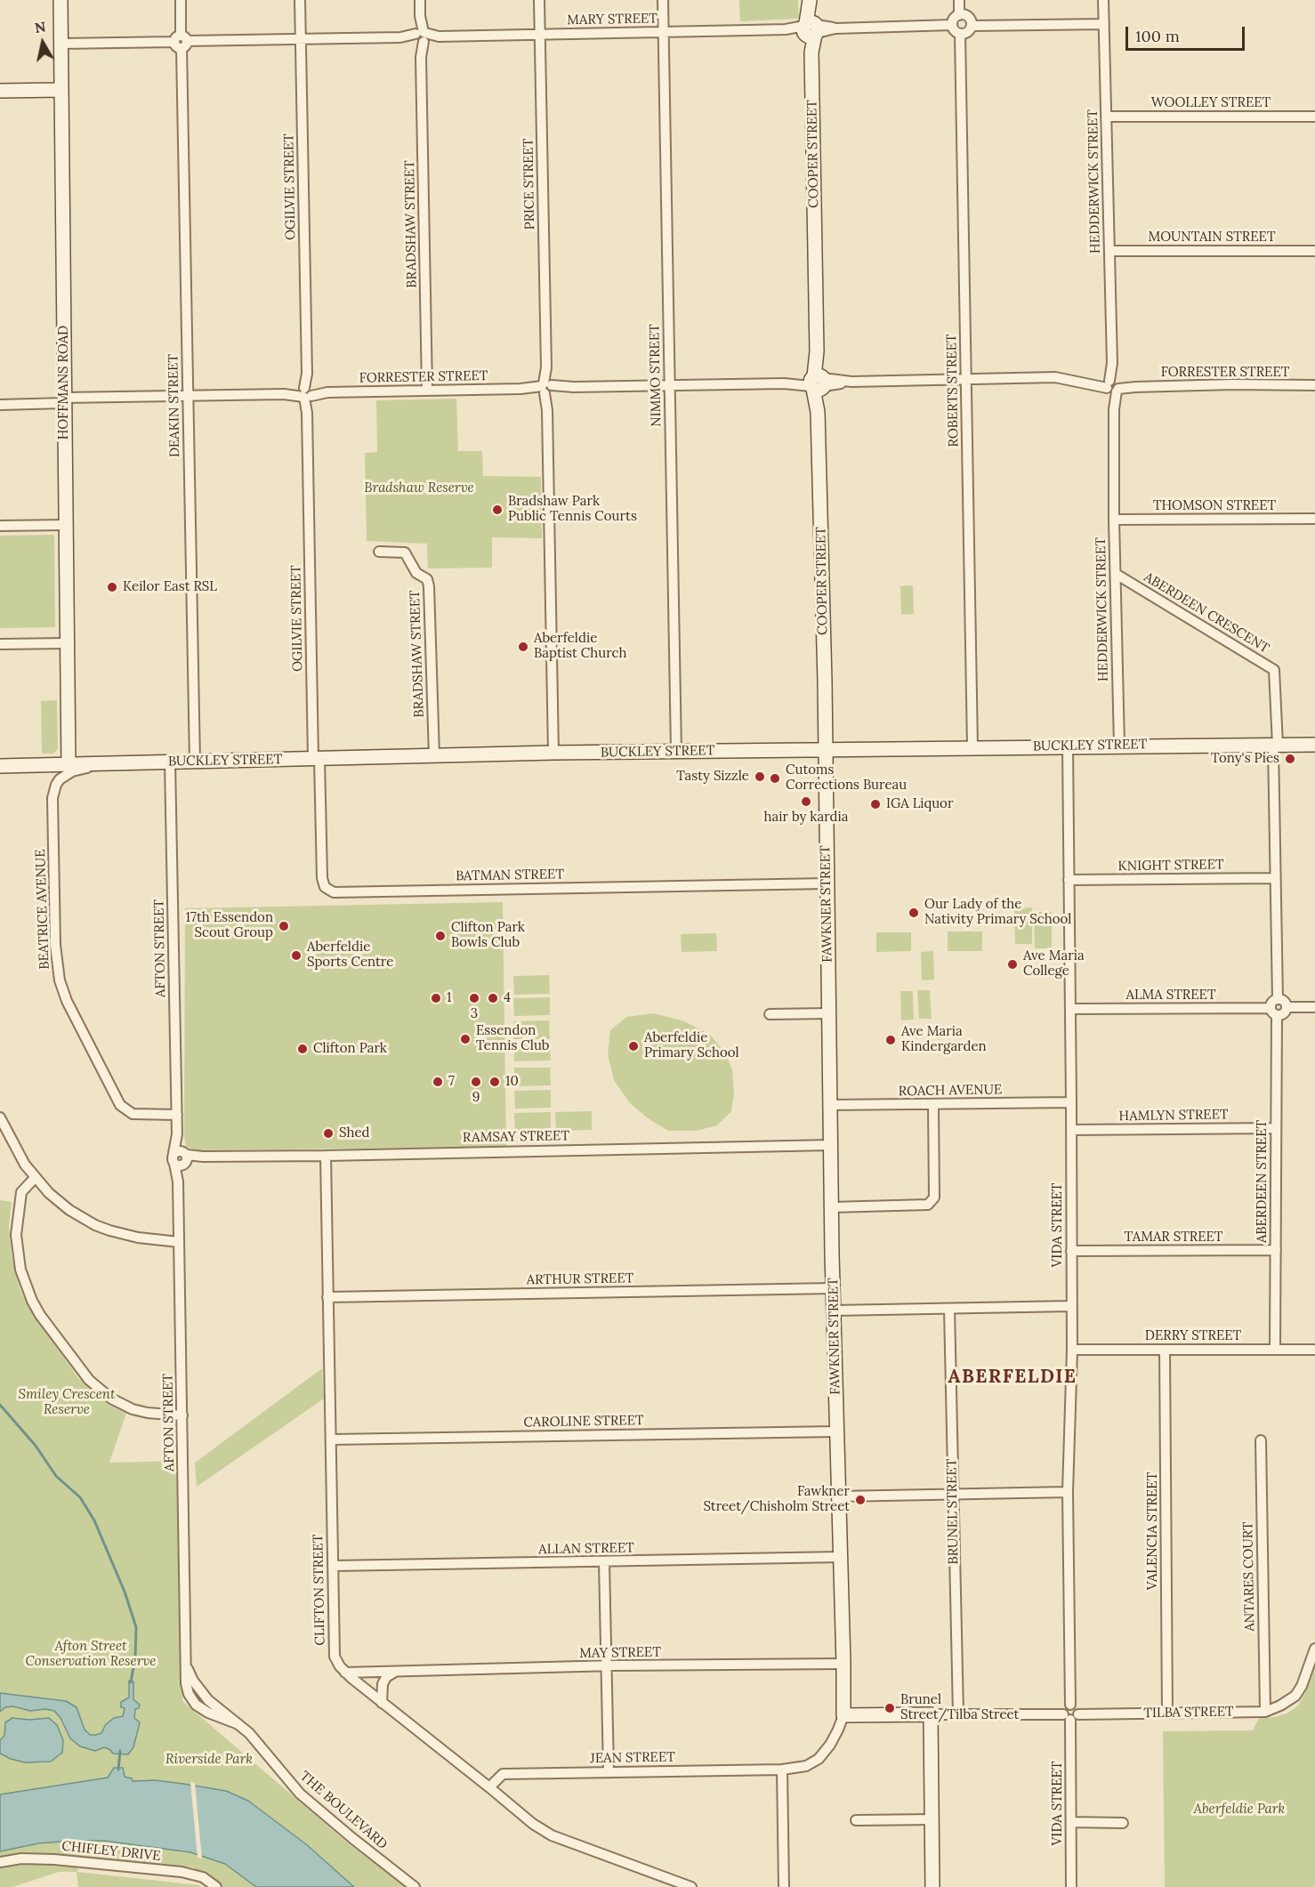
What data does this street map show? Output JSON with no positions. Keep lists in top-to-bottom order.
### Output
{
  "streets": {
    "main road": [
      "COOPER STREET",
      "HOFFMANS ROAD",
      "BUCKLEY STREET",
      "FAWKNER STREET",
      "TILBA STREET"
    ],
    "street": [
      "MARY STREET",
      "WOOLLEY STREET",
      "HEDDERWICK STREET",
      "PRICE STREET",
      "OGILVIE STREET",
      "BRADSHAW STREET",
      "MOUNTAIN STREET",
      "FORRESTER STREET",
      "NIMMO STREET",
      "ROBERTS STREET",
      "DEAKIN STREET",
      "THOMSON STREET",
      "ABERDEEN CRESCENT",
      "KNIGHT STREET",
      "BATMAN STREET",
      "BEATRICE AVENUE",
      "AFTON STREET",
      "ALMA STREET",
      "ROACH AVENUE",
      "HAMLYN STREET",
      "RAMSAY STREET",
      "ABERDEEN STREET",
      "VIDA STREET",
      "TAMAR STREET",
      "ARTHUR STREET",
      "DERRY STREET",
      "CAROLINE STREET",
      "BRUNEL STREET",
      "VALENCIA STREET",
      "ALLAN STREET",
      "ANTARES COURT",
      "CLIFTON STREET",
      "MAY STREET",
      "JEAN STREET",
      "THE BOULEVARD",
      "CHIFLEY DRIVE"
    ]
  },
  "crossings": [
    ["MARY STREET", "COOPER STREET"],
    ["MARY STREET", "PRICE STREET"],
    ["MARY STREET", "OGILVIE STREET"],
    ["MARY STREET", "BRADSHAW STREET"],
    ["MARY STREET", "NIMMO STREET"],
    ["MARY STREET", "HOFFMANS ROAD"],
    ["MARY STREET", "ROBERTS STREET"],
    ["MARY STREET", "DEAKIN STREET"],
    ["WOOLLEY STREET", "HEDDERWICK STREET"],
    ["COOPER STREET", "FORRESTER STREET"],
    ["COOPER STREET", "BUCKLEY STREET"],
    ["COOPER STREET", "FAWKNER STREET"],
    ["HEDDERWICK STREET", "MOUNTAIN STREET"],
    ["HEDDERWICK STREET", "FORRESTER STREET"],
    ["HEDDERWICK STREET", "THOMSON STREET"],
    ["HEDDERWICK STREET", "ABERDEEN CRESCENT"],
    ["HEDDERWICK STREET", "BUCKLEY STREET"],
    ["PRICE STREET", "FORRESTER STREET"],
    ["PRICE STREET", "BUCKLEY STREET"],
    ["OGILVIE STREET", "FORRESTER STREET"],
    ["OGILVIE STREET", "BUCKLEY STREET"],
    ["OGILVIE STREET", "BATMAN STREET"],
    ["BRADSHAW STREET", "FORRESTER STREET"],
    ["BRADSHAW STREET", "BUCKLEY STREET"],
    ["FORRESTER STREET", "NIMMO STREET"],
    ["FORRESTER STREET", "HOFFMANS ROAD"],
    ["FORRESTER STREET", "ROBERTS STREET"],
    ["FORRESTER STREET", "DEAKIN STREET"],
    ["NIMMO STREET", "BUCKLEY STREET"],
    ["HOFFMANS ROAD", "BUCKLEY STREET"],
    ["ROBERTS STREET", "BUCKLEY STREET"],
    ["DEAKIN STREET", "BUCKLEY STREET"],
    ["ABERDEEN CRESCENT", "BUCKLEY STREET"],
    ["BUCKLEY STREET", "BATMAN STREET"],
    ["BUCKLEY STREET", "FAWKNER STREET"],
    ["BUCKLEY STREET", "BEATRICE AVENUE"],
    ["BUCKLEY STREET", "AFTON STREET"],
    ["BUCKLEY STREET", "VIDA STREET"],
    ["KNIGHT STREET", "VIDA STREET"],
    ["BATMAN STREET", "FAWKNER STREET"],
    ["FAWKNER STREET", "ROACH AVENUE"],
    ["FAWKNER STREET", "RAMSAY STREET"],
    ["FAWKNER STREET", "ARTHUR STREET"],
    ["FAWKNER STREET", "CAROLINE STREET"],
    ["FAWKNER STREET", "ALLAN STREET"],
    ["FAWKNER STREET", "MAY STREET"],
    ["FAWKNER STREET", "TILBA STREET"],
    ["FAWKNER STREET", "JEAN STREET"],
    ["BEATRICE AVENUE", "AFTON STREET"],
    ["AFTON STREET", "RAMSAY STREET"],
    ["AFTON STREET", "THE BOULEVARD"],
    ["ALMA STREET", "ABERDEEN STREET"],
    ["ALMA STREET", "VIDA STREET"],
    ["ROACH AVENUE", "VIDA STREET"],
    ["HAMLYN STREET", "ABERDEEN STREET"],
    ["HAMLYN STREET", "VIDA STREET"],
    ["RAMSAY STREET", "CLIFTON STREET"],
    ["ABERDEEN STREET", "TAMAR STREET"],
    ["ABERDEEN STREET", "DERRY STREET"],
    ["VIDA STREET", "TAMAR STREET"],
    ["VIDA STREET", "DERRY STREET"],
    ["VIDA STREET", "TILBA STREET"],
    ["ARTHUR STREET", "CLIFTON STREET"],
    ["DERRY STREET", "VALENCIA STREET"],
    ["CAROLINE STREET", "CLIFTON STREET"],
    ["BRUNEL STREET", "TILBA STREET"],
    ["VALENCIA STREET", "TILBA STREET"],
    ["ALLAN STREET", "CLIFTON STREET"],
    ["ANTARES COURT", "TILBA STREET"],
    ["CLIFTON STREET", "MAY STREET"],
    ["CLIFTON STREET", "JEAN STREET"]
  ],
  "districts": ["ABERFELDIE"],
  "parks": [
    "Bradshaw Reserve",
    "Smiley Crescent Reserve",
    "Afton Street Conservation Reserve",
    "Riverside Park",
    "Aberfeldie Park"
  ],
  "places": [
    "Bradshaw Park Public Tennis Courts",
    "Keilor East RSL",
    "Aberfeldie Baptist Church",
    "Tony's Pies",
    "Tasty Sizzle",
    "Cutoms Corrections Bureau",
    "hair by kardia",
    "IGA Liquor",
    "Our Lady of the Nativity Primary School",
    "17th Essendon Scout Group",
    "Clifton Park Bowls Club",
    "Aberfeldie Sports Centre",
    "Ave Maria College",
    "1",
    "3",
    "4",
    "Essendon Tennis Club",
    "Ave Maria Kindergarden",
    "Aberfeldie Primary School",
    "Clifton Park",
    "7",
    "9",
    "10",
    "Shed",
    "Fawkner Street/Chisholm Street",
    "Brunel Street/Tilba Street"
  ],
  "scale_bar": "100 m",
  "north": "top"
}
